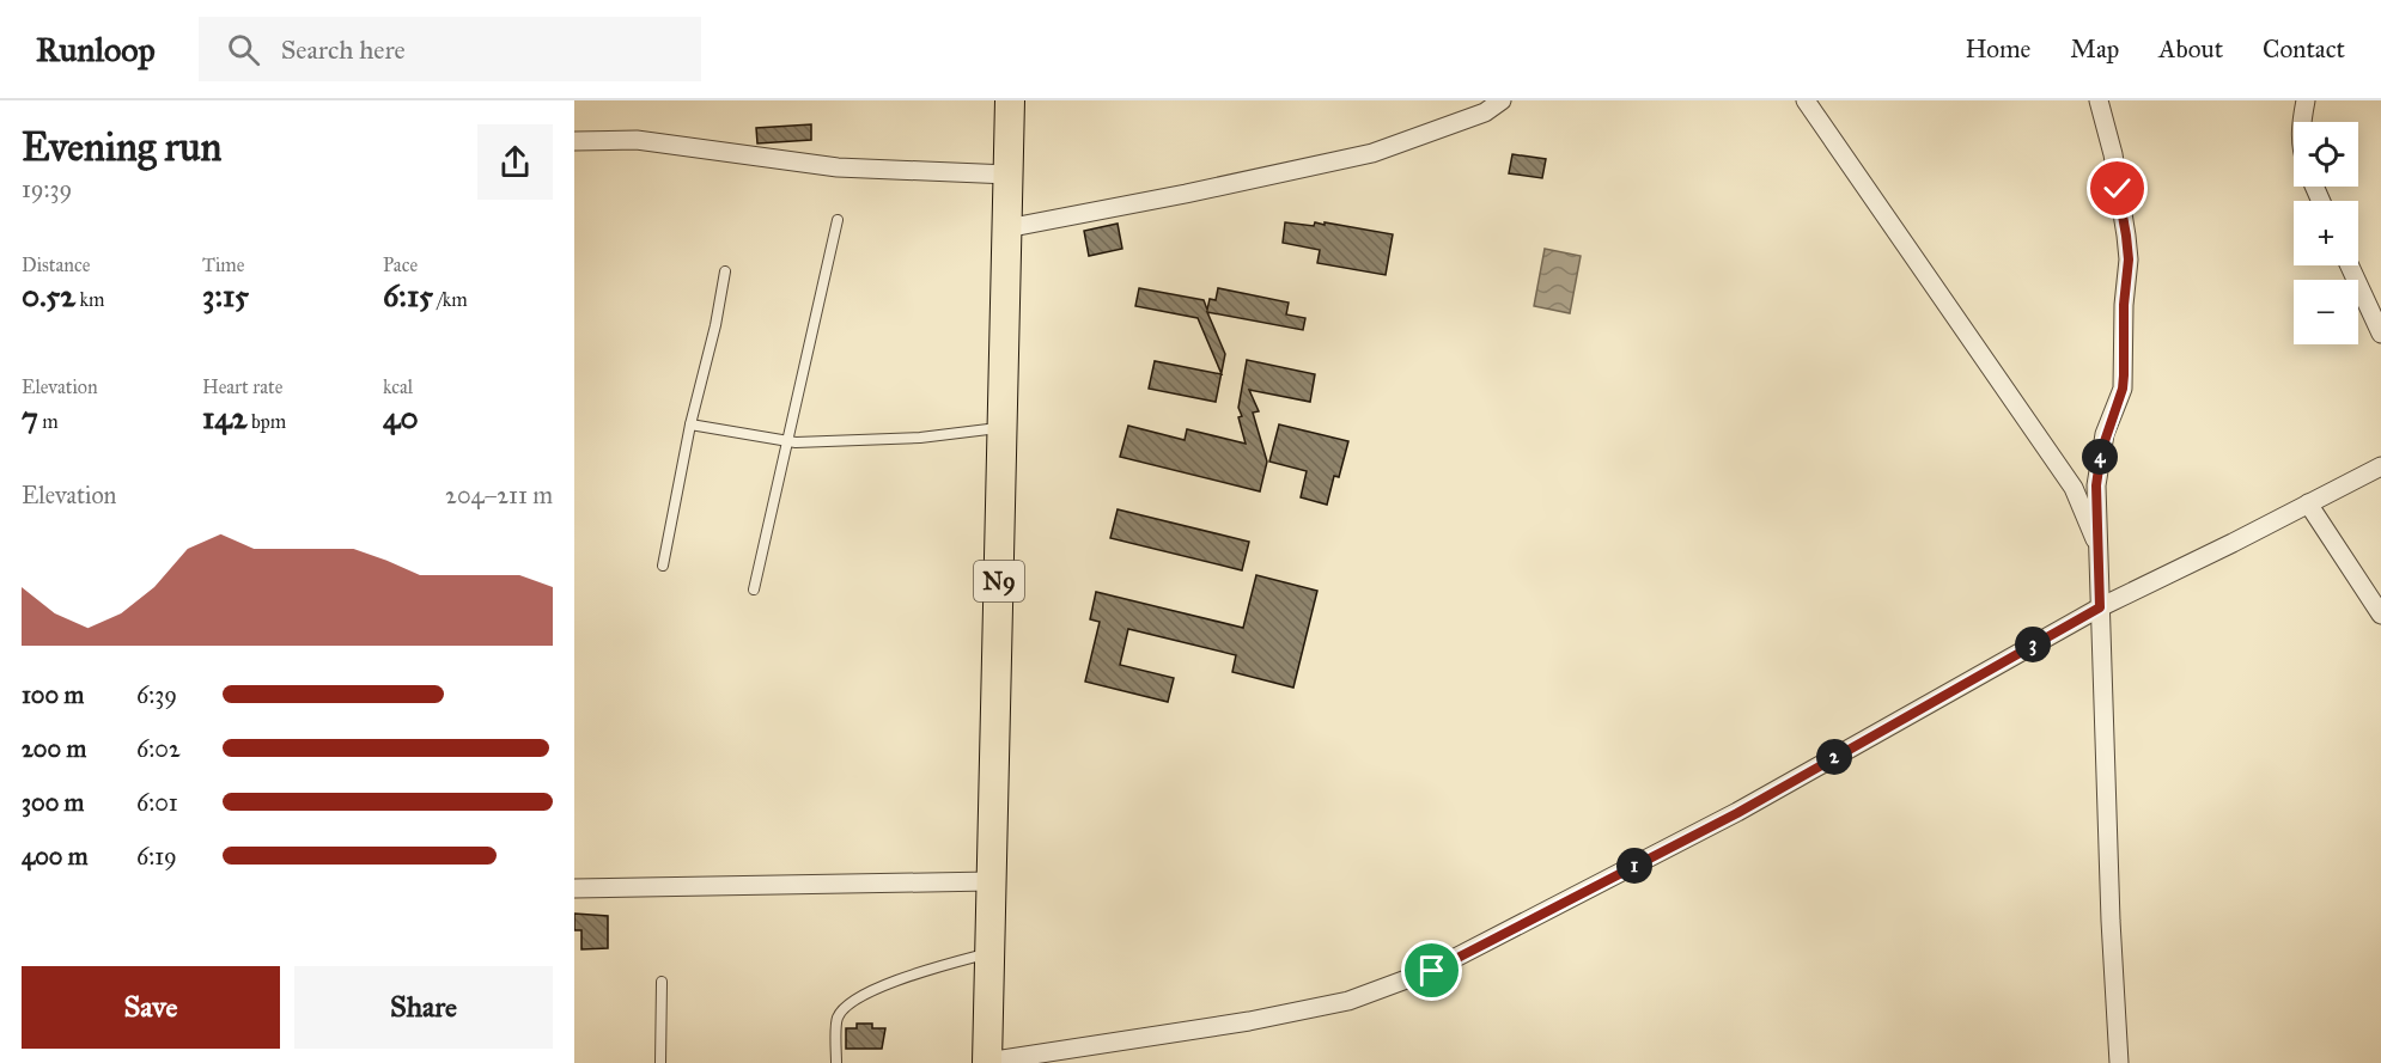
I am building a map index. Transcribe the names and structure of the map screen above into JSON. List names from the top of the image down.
{
  "streets": {
    "highway": ["N9"]
  },
  "page": {
    "header": "Runloop",
    "search": "Search here",
    "nav": [
      "Home",
      "Map",
      "About",
      "Contact"
    ],
    "heading": ["Evening run", "19:39"],
    "map_buttons": ["+", "−"],
    "stats": [
      ["Distance", "0.52 km"],
      ["Time", "3:15"],
      ["Pace", "6:15 /km"],
      ["Elevation", "7 m"],
      ["Heart rate", "142 bpm"],
      ["kcal", "40"]
    ],
    "pins": [
      "4",
      "3",
      "2",
      "1"
    ],
    "chart": ["Elevation", "204–211 m"],
    "list": [
      {
        "name": "100 m",
        "note": "6:39"
      },
      {
        "name": "200 m",
        "note": "6:02"
      },
      {
        "name": "300 m",
        "note": "6:01"
      },
      {
        "name": "400 m",
        "note": "6:19"
      }
    ],
    "buttons": ["Save", "Share"]
  }
}
